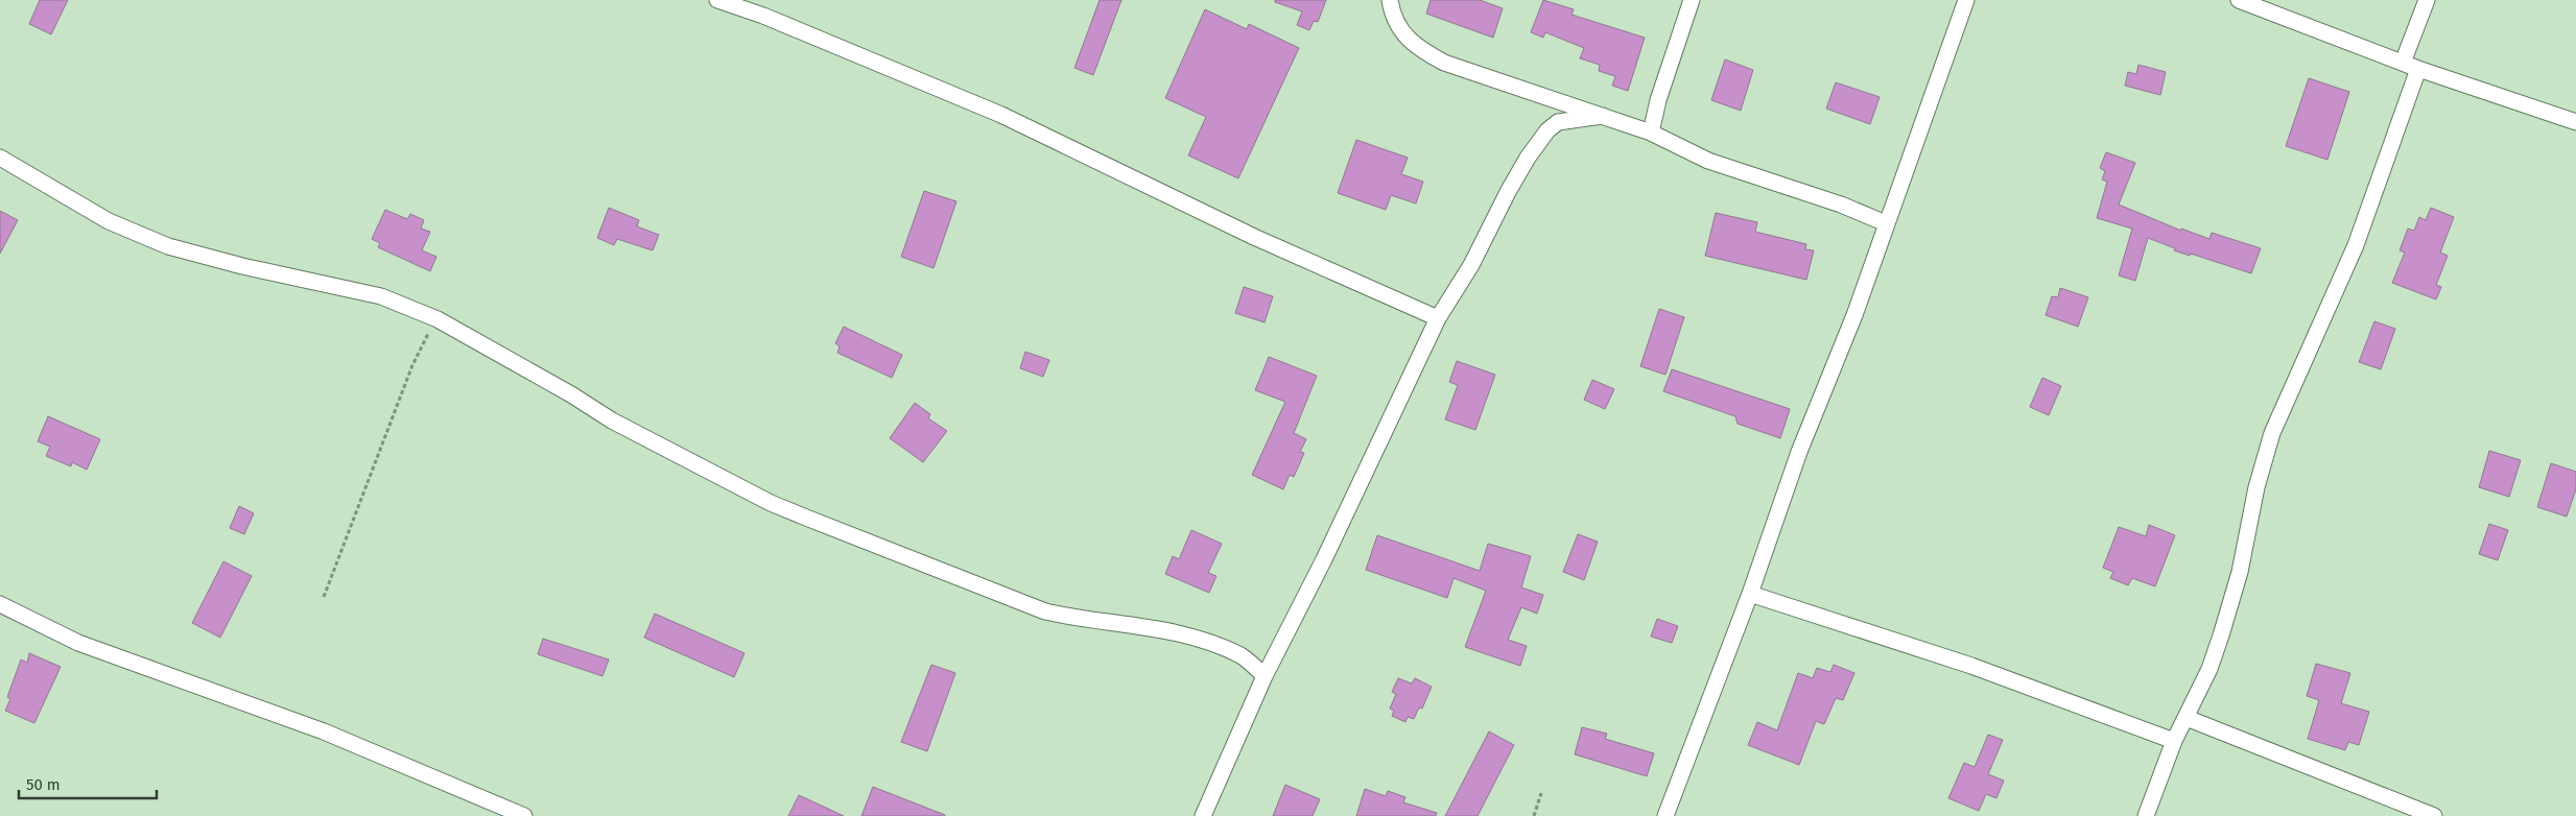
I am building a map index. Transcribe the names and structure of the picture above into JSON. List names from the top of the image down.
{
  "scale_bar": "50 m"
}
